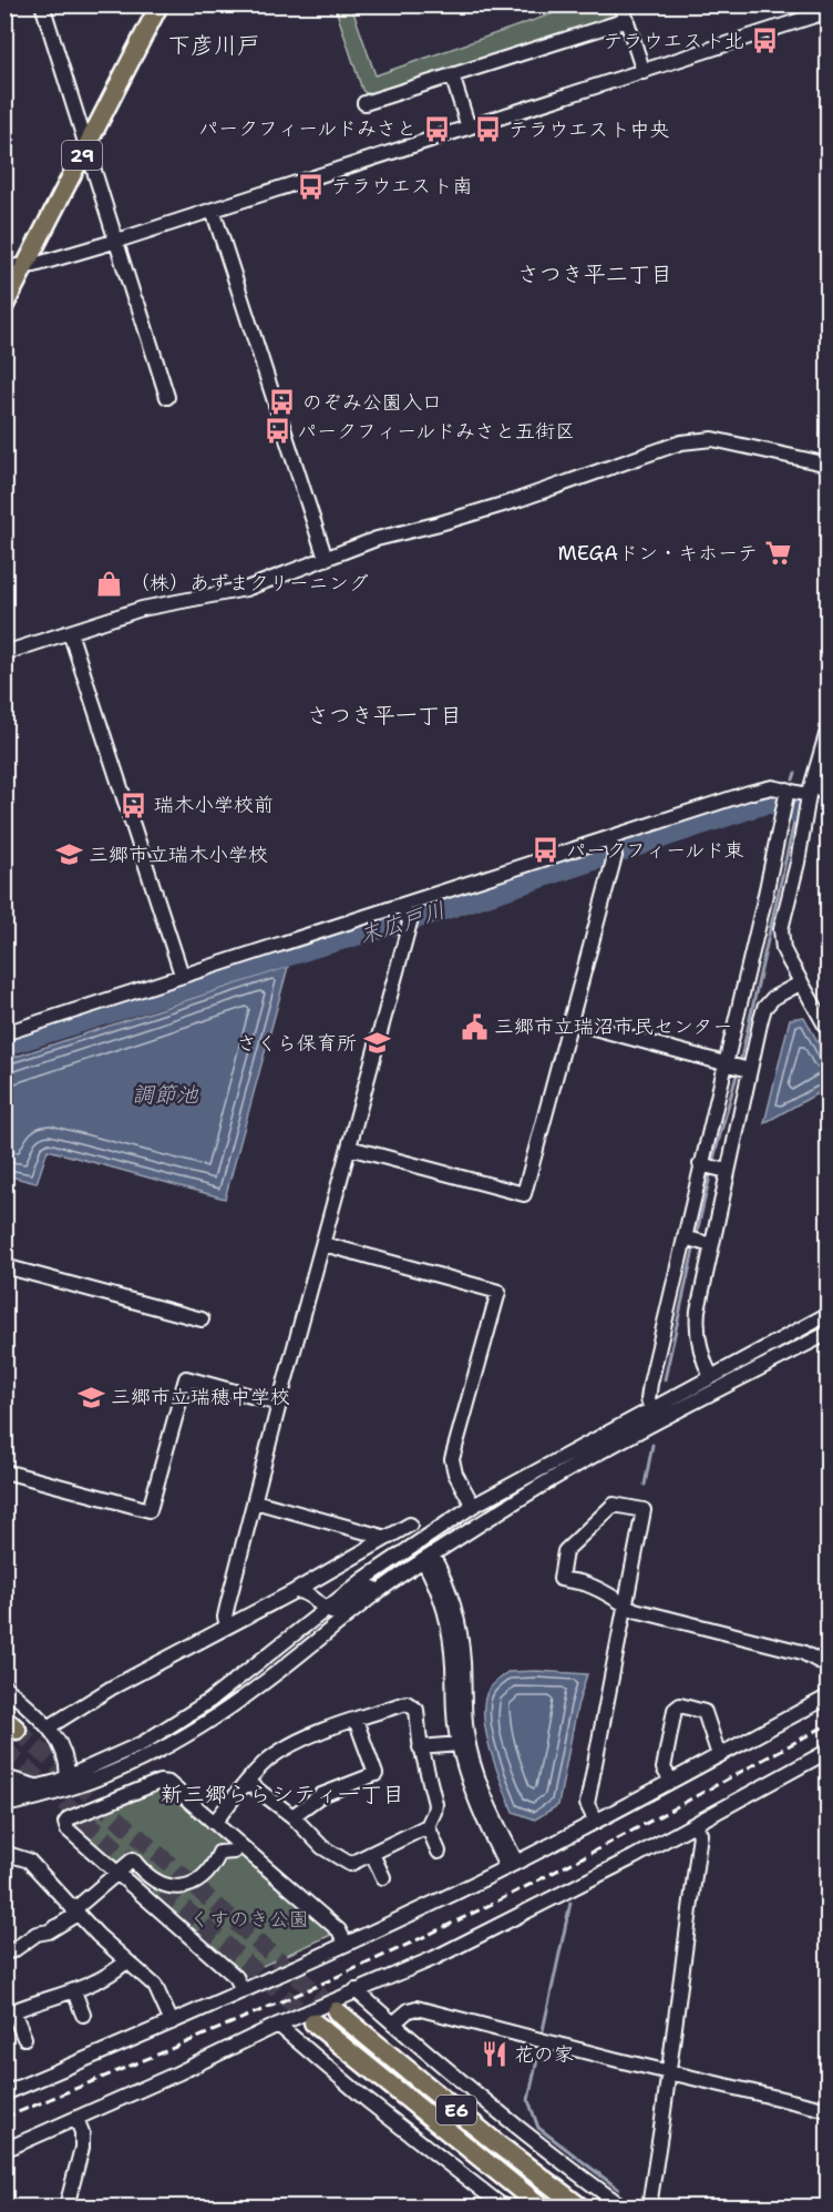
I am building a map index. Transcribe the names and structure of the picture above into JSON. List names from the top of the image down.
{
  "streets": {
    "highway": ["E6"],
    "main road": ["29"]
  },
  "districts": [
    "下彦川戸",
    "さつき平二丁目",
    "さつき平一丁目",
    "新三郷ららシティ一丁目"
  ],
  "water": ["末広戸川", "調節池"],
  "parks": ["くすのき公園"],
  "places": {
    "bus stop": [
      "テラウエスト北",
      "パークフィールドみさと",
      "テラウエスト中央",
      "テラウエスト南",
      "のぞみ公園入口",
      "パークフィールドみさと五街区",
      "瑞木小学校前",
      "パークフィールド東"
    ],
    "supermarket": ["MEGAドン・キホーテ"],
    "shop": ["（株）あずまクリーニング"],
    "school or university": ["三郷市立瑞木小学校", "さくら保育所", "三郷市立瑞穂中学校"],
    "public building": ["三郷市立瑞沼市民センター"],
    "restaurant": ["花の家"]
  }
}
